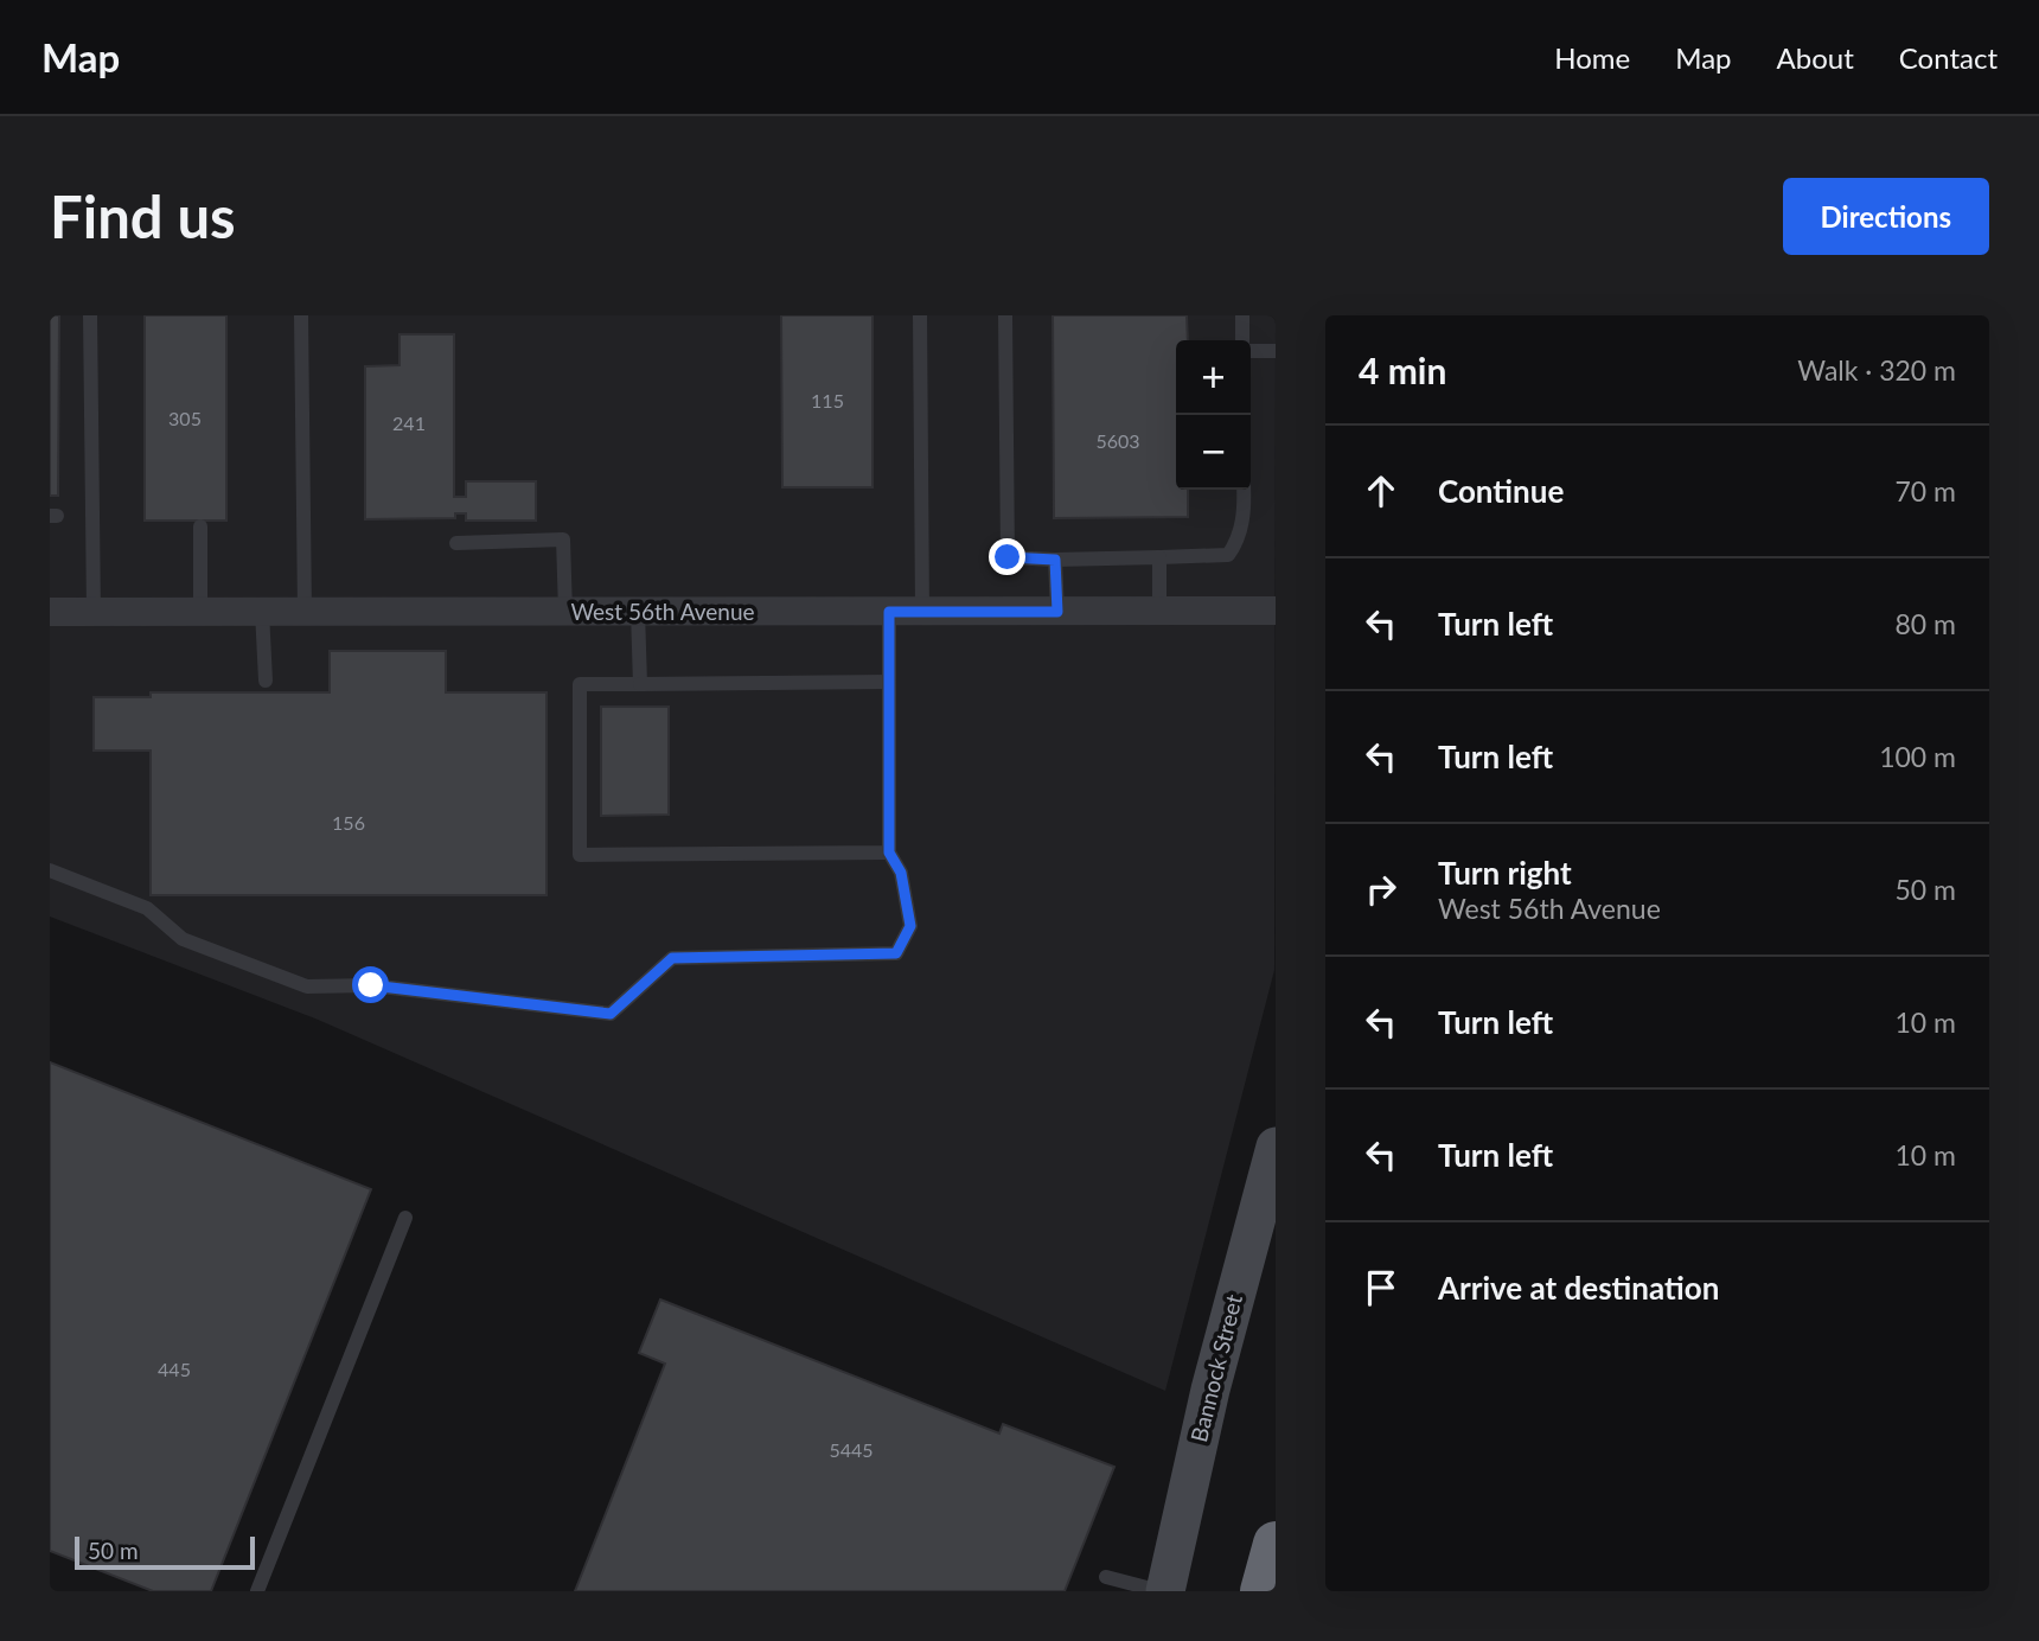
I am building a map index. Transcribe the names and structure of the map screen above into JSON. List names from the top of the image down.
{
  "streets": {
    "street": ["West 56th Avenue", "Bannock Street"]
  },
  "house_numbers": [
    "115",
    "305",
    "241",
    "5603",
    "156",
    "445",
    "5445"
  ],
  "scale_bar": "50 m",
  "page": {
    "header": "Map",
    "nav": [
      "Home",
      "Map",
      "About",
      "Contact"
    ],
    "buttons": "Directions",
    "title": "Find us",
    "heading": ["4 min", "Walk · 320 m"],
    "map_buttons": ["+", "−"],
    "list": [
      ["Continue", "70 m"],
      ["Turn left", "80 m"],
      ["Turn left", "100 m"],
      ["Turn right", "West 56th Avenue", "50 m"],
      ["Turn left", "10 m"],
      ["Turn left", "10 m"],
      "Arrive at destination"
    ],
    "scale": "50 m"
  }
}
